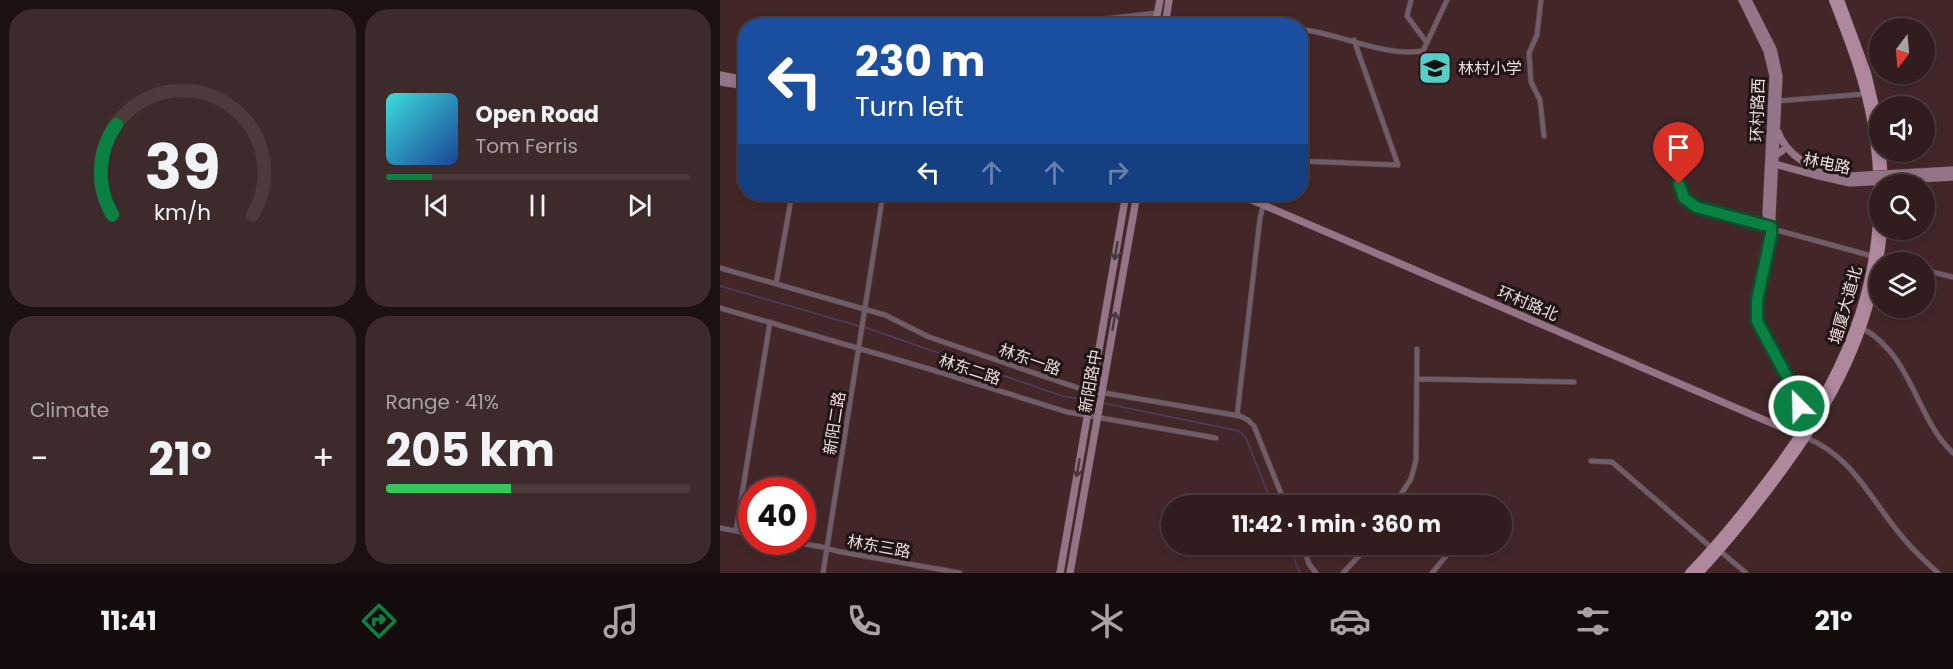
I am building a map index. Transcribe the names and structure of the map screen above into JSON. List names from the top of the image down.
{
  "streets": {
    "main road": [
      "环村路西",
      "林电路",
      "环村路北",
      "塘厦大道北",
      "新阳路中"
    ],
    "street": [
      "林东一路",
      "林东二路",
      "新阳二路",
      "林东三路"
    ]
  },
  "crossings": [
    ["环村路西", "林电路"],
    ["环村路西", "塘厦大道北"],
    ["环村路北", "塘厦大道北"],
    ["林东一路", "新阳路中"],
    ["林东一路", "新阳二路"],
    ["林东二路", "新阳路中"],
    ["林东二路", "新阳二路"],
    ["新阳二路", "林东三路"]
  ],
  "places": {
    "school or university": ["林村小学"]
  },
  "north": "bottom",
  "page": {
    "turn": ["230 m", "Turn left"],
    "song": ["Open Road", "Tom Ferris"],
    "tile": [
      "Climate",
      ["Range · 41%", "205 km"]
    ],
    "heat": ["−", "21°", "+"],
    "limit": "40",
    "trip": "11:42 · 1 min · 360 m",
    "tabs": ["11:41", "21°"],
    "gauge": ["39", "km/h"]
  }
}
